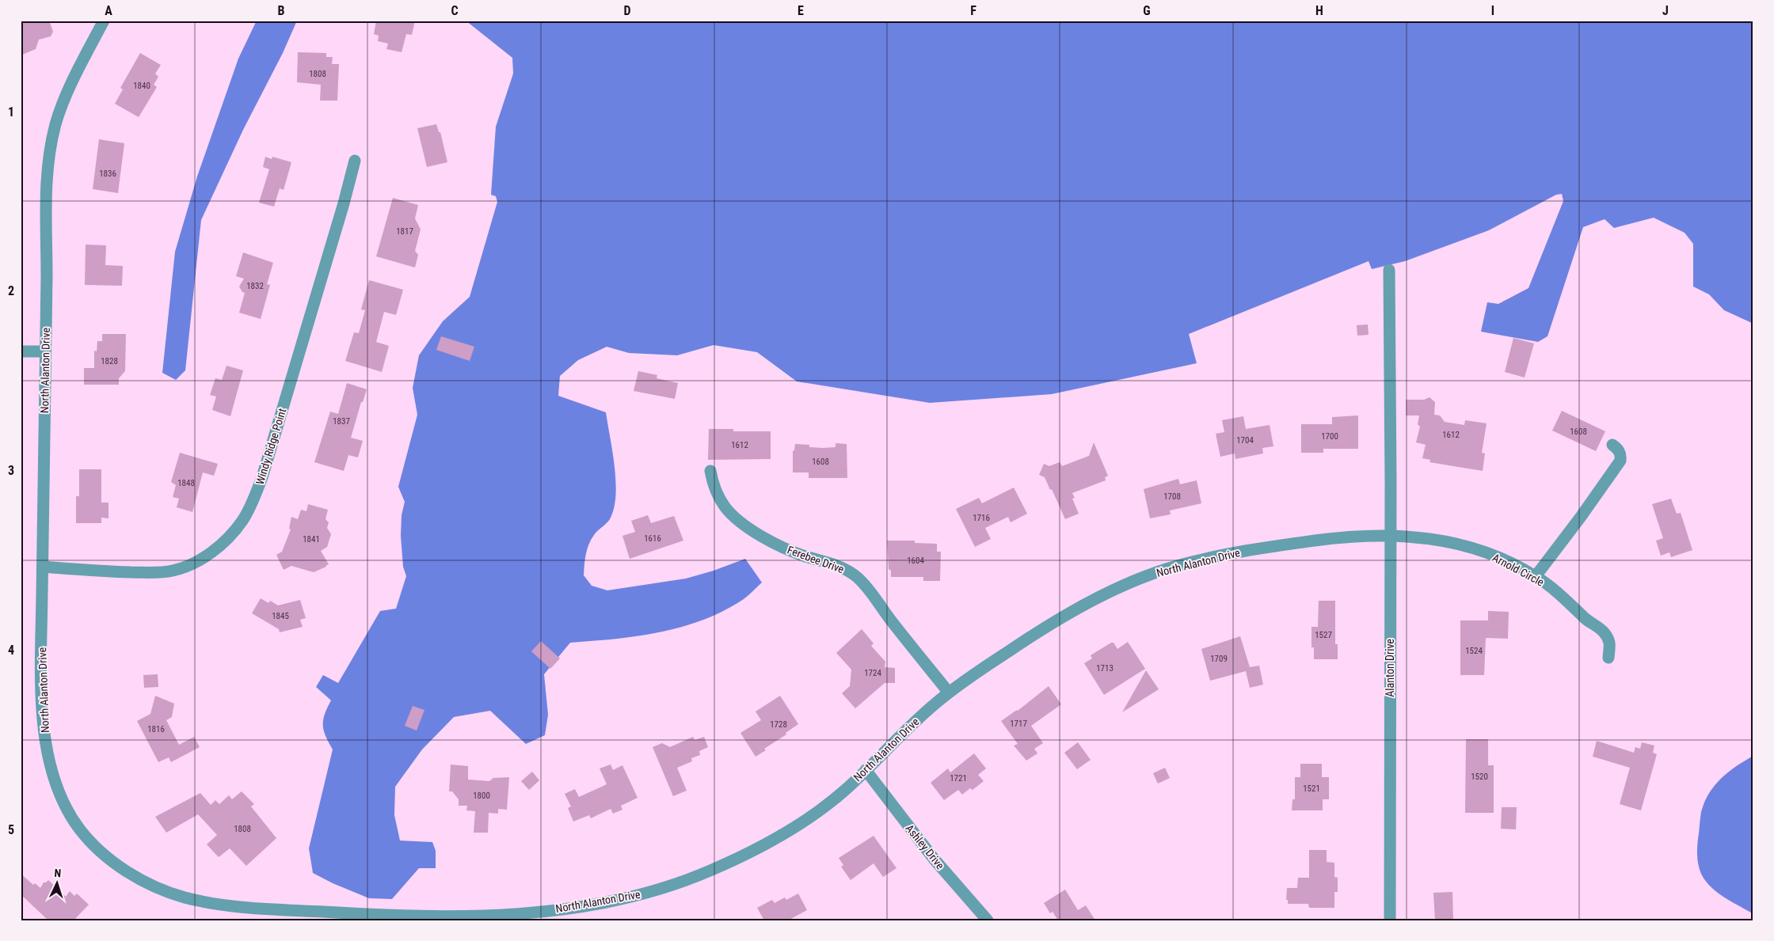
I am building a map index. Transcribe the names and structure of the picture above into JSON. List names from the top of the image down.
{
  "streets": {
    "street": [
      "North Alanton Drive",
      "Windy Ridge Point",
      "Ferebee Drive",
      "Arnold Circle",
      "Alanton Drive",
      "Ashley Drive"
    ]
  },
  "crossings": [
    ["North Alanton Drive", "Windy Ridge Point"],
    ["North Alanton Drive", "Ferebee Drive"],
    ["North Alanton Drive", "Arnold Circle"],
    ["North Alanton Drive", "Alanton Drive"],
    ["North Alanton Drive", "Ashley Drive"],
    ["Arnold Circle", "Alanton Drive"]
  ],
  "house_numbers": [
    "1808",
    "1840",
    "1836",
    "1817",
    "1832",
    "1828",
    "1837",
    "1608",
    "1612",
    "1700",
    "1704",
    "1612",
    "1608",
    "1848",
    "1708",
    "1716",
    "1616",
    "1841",
    "1604",
    "1845",
    "1527",
    "1524",
    "1709",
    "1713",
    "1724",
    "1717",
    "1728",
    "1816",
    "1520",
    "1721",
    "1521",
    "1800",
    "1808"
  ],
  "north": "top",
  "grid": {
    "columns": [
      "A",
      "B",
      "C",
      "D",
      "E",
      "F",
      "G",
      "H",
      "I",
      "J"
    ],
    "rows": [
      "1",
      "2",
      "3",
      "4",
      "5"
    ]
  }
}
